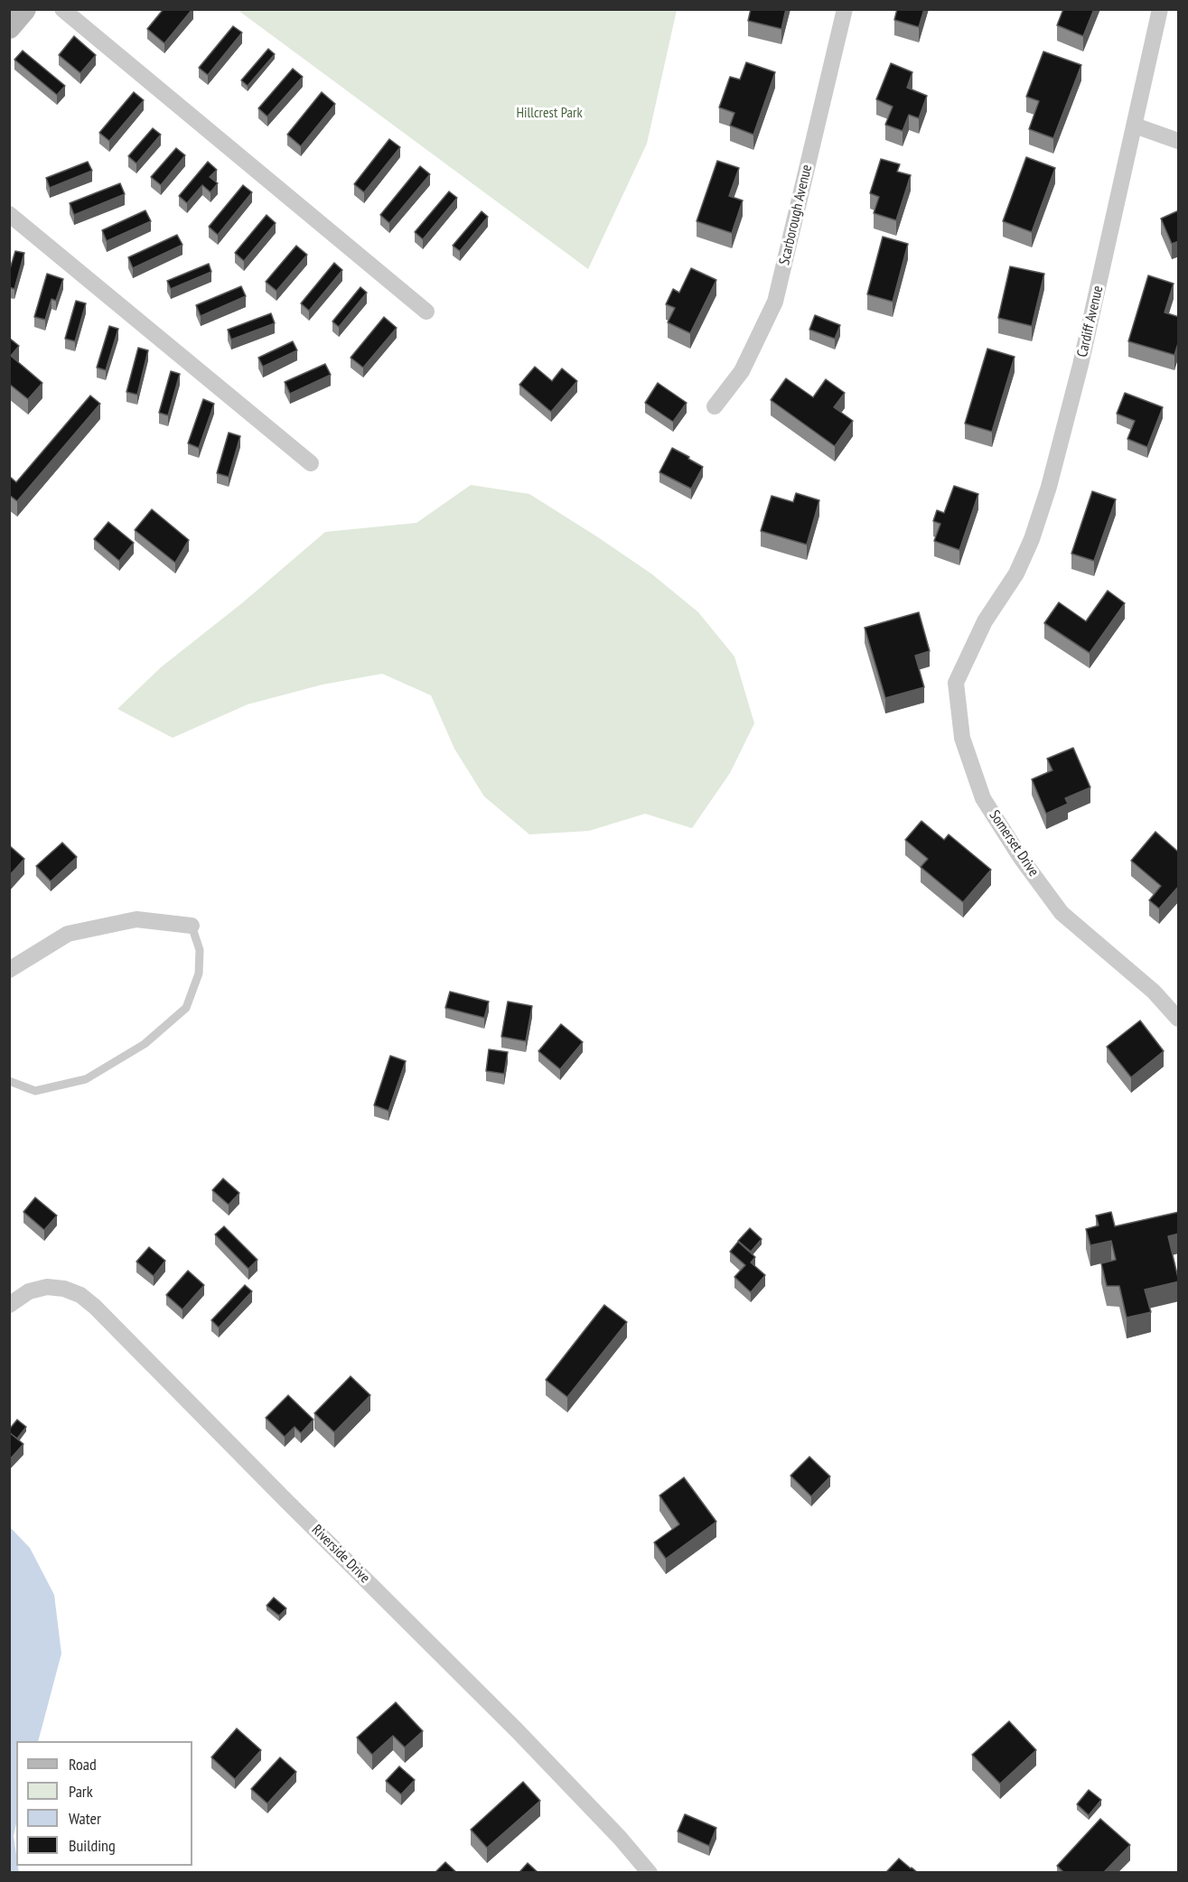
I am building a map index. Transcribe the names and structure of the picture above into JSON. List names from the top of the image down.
{
  "streets": {
    "street": [
      "Scarborough Avenue",
      "Cardiff Avenue",
      "Somerset Drive",
      "Riverside Drive"
    ]
  },
  "crossings": [
    ["Cardiff Avenue", "Somerset Drive"]
  ],
  "parks": ["Hillcrest Park"],
  "legend": [
    "Road",
    "Park",
    "Water",
    "Building"
  ]
}
